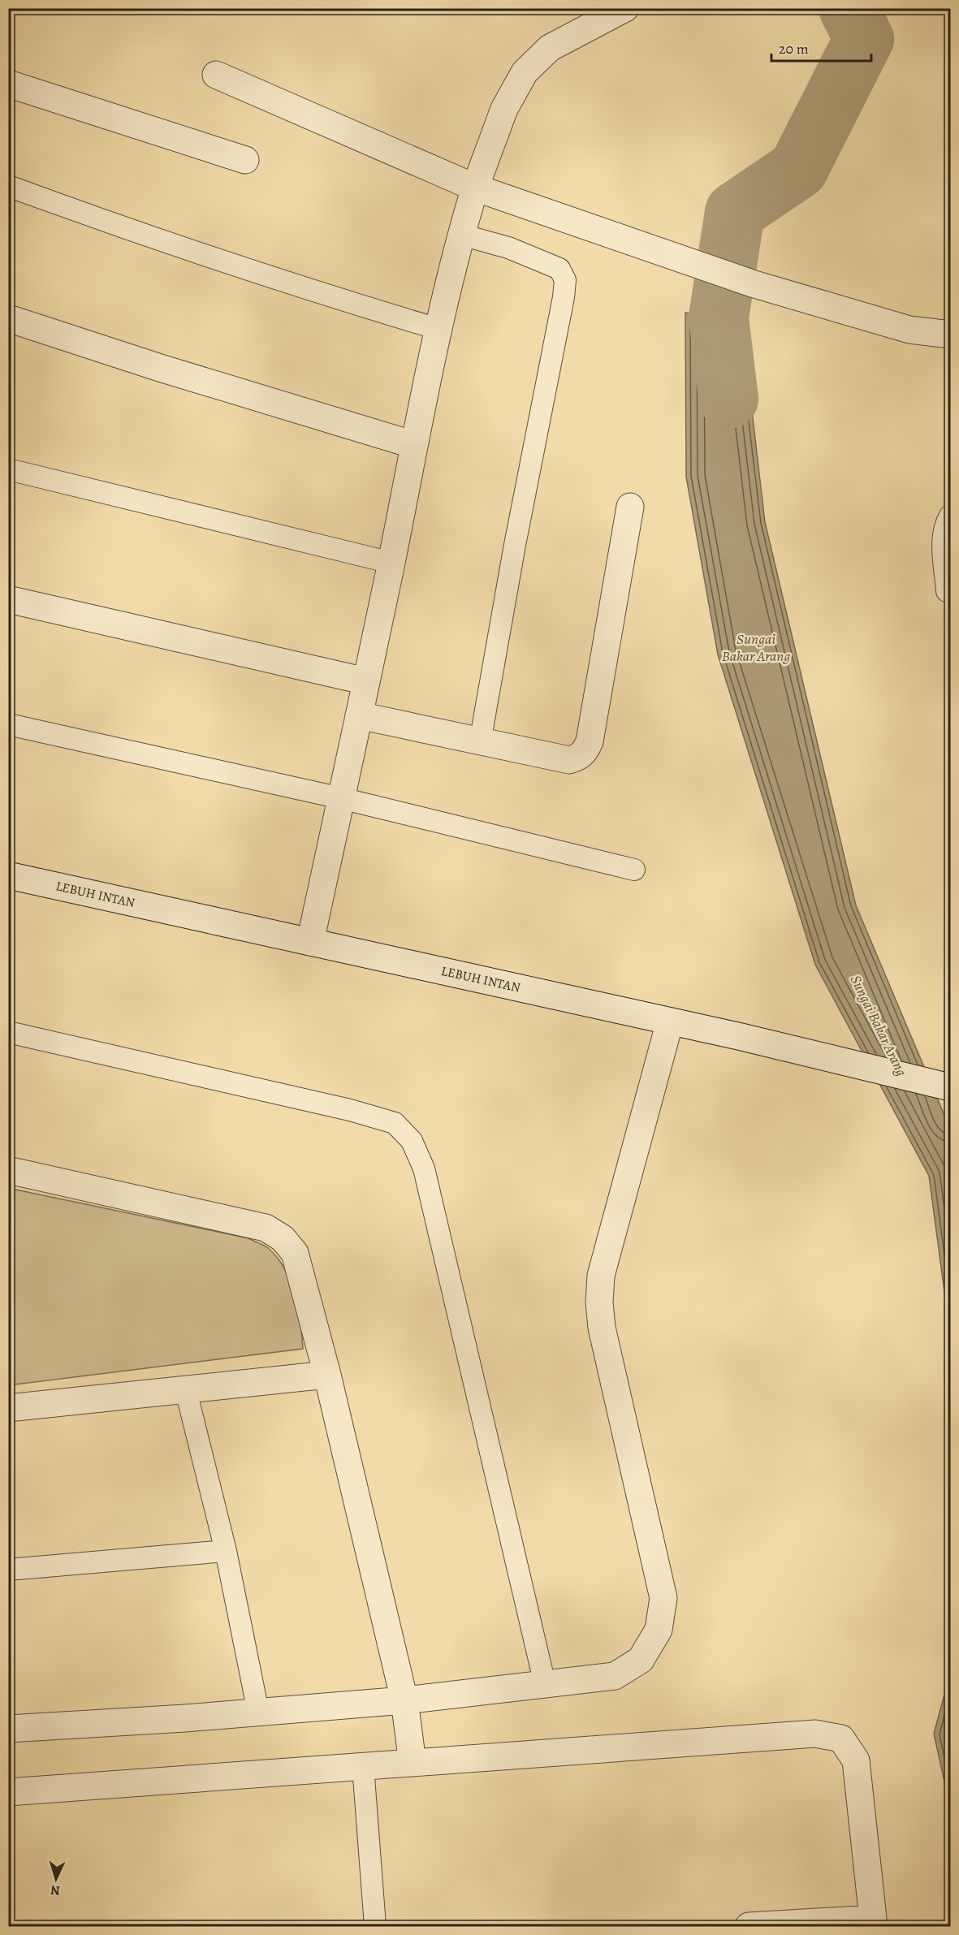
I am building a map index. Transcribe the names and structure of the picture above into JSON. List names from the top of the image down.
{
  "streets": {
    "street": ["LEBUH INTAN"]
  },
  "water": ["Sungai Bakar Arang"],
  "scale_bar": "20 m",
  "north": "bottom"
}
